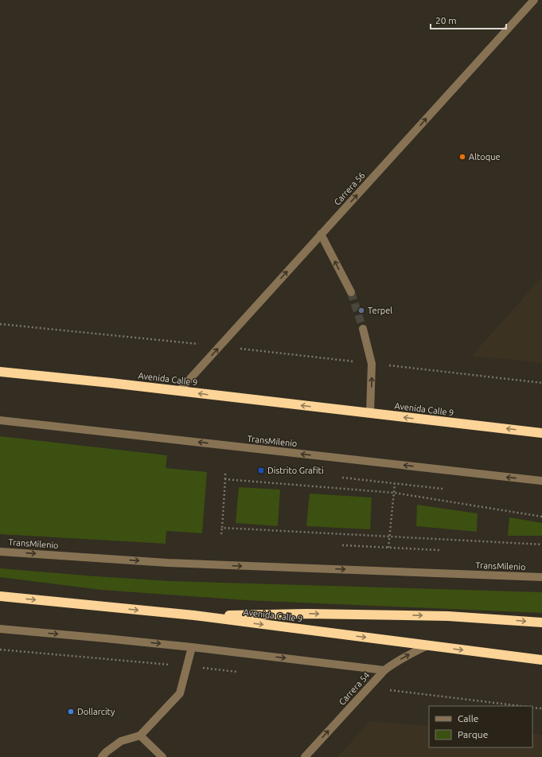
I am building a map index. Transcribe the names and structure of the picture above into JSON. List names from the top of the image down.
{
  "streets": {
    "highway": ["Avenida Calle 9"],
    "street": ["Carrera 56", "TransMilenio", "Carrera 54"]
  },
  "crossings": [
    ["Carrera 56", "Avenida Calle 9"],
    ["Avenida Calle 9", "Carrera 54"]
  ],
  "one_way": ["Carrera 56", "Carrera 54"],
  "places": {
    "other": ["Altoque", "Terpel", "Dollarcity"],
    "transit": ["Distrito Grafiti"]
  },
  "legend": ["Calle", "Parque"],
  "scale_bar": "20 m"
}
